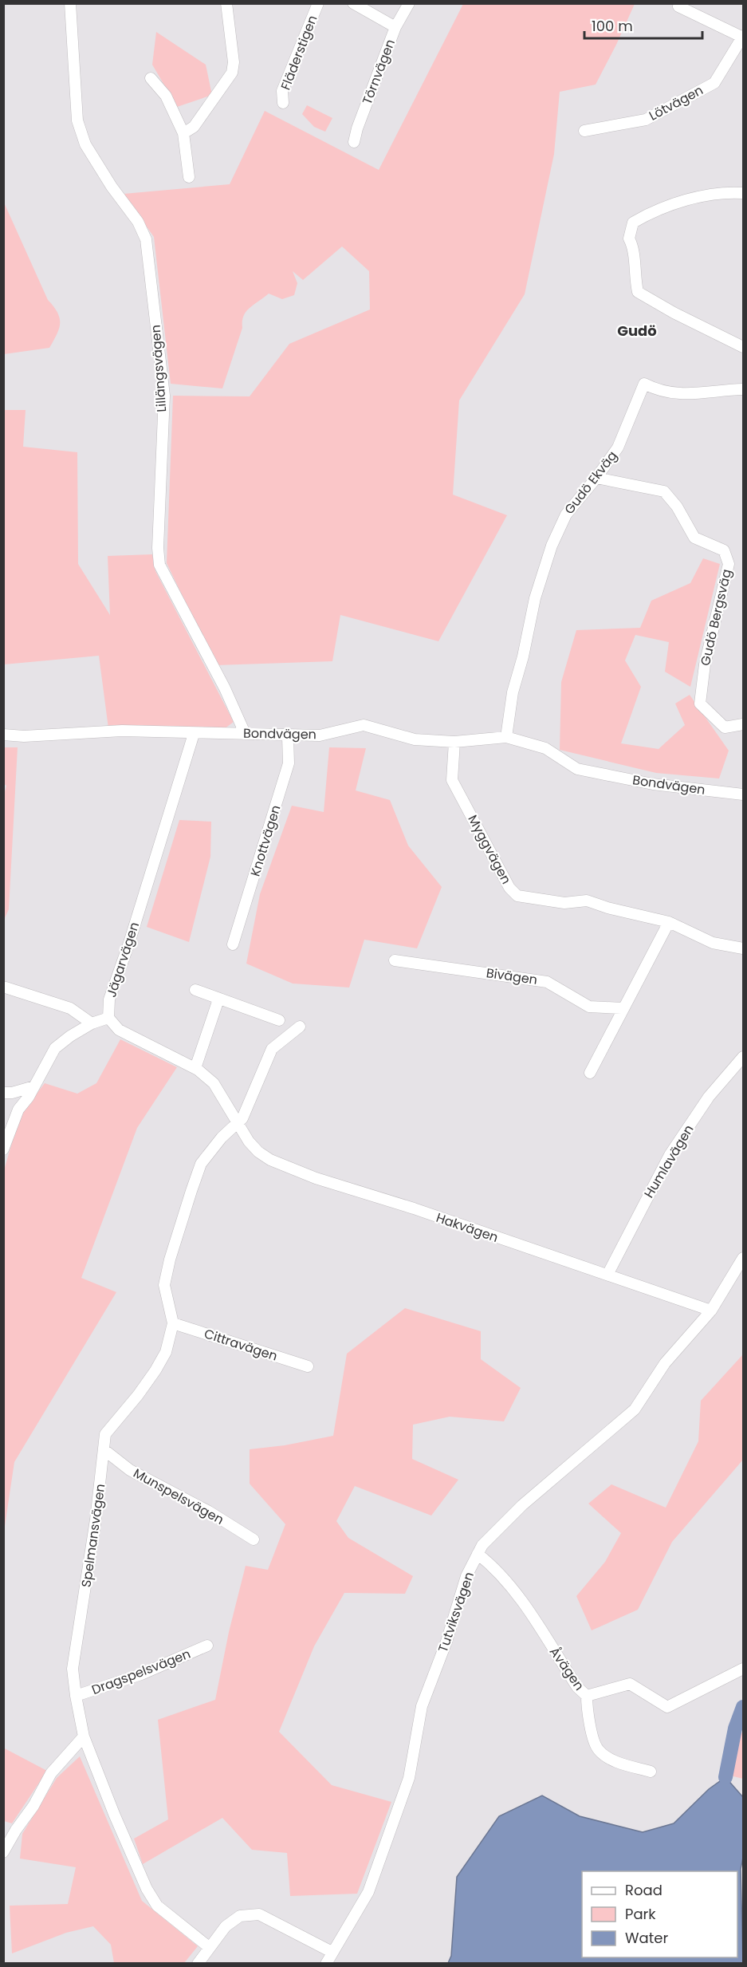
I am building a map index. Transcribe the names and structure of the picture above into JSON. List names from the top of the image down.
{
  "streets": {
    "street": [
      "Fläderstigen",
      "Törnvägen",
      "Lötvägen",
      "Lillängsvägen",
      "Gudö Ekväg",
      "Gudö Bergsväg",
      "Bondvägen",
      "Knottvägen",
      "Myggvägen",
      "Jägarvägen",
      "Bivägen",
      "Humlavägen",
      "Hakvägen",
      "Cittravägen",
      "Munspelsvägen",
      "Spelmansvägen",
      "Tutviksvägen",
      "Åvägen",
      "Dragspelsvägen"
    ]
  },
  "crossings": [
    ["Lillängsvägen", "Bondvägen"],
    ["Gudö Ekväg", "Gudö Bergsväg"],
    ["Gudö Ekväg", "Bondvägen"],
    ["Bondvägen", "Knottvägen"],
    ["Bondvägen", "Myggvägen"],
    ["Bondvägen", "Jägarvägen"],
    ["Jägarvägen", "Hakvägen"],
    ["Humlavägen", "Hakvägen"],
    ["Hakvägen", "Spelmansvägen"],
    ["Hakvägen", "Tutviksvägen"],
    ["Cittravägen", "Spelmansvägen"],
    ["Munspelsvägen", "Spelmansvägen"],
    ["Spelmansvägen", "Dragspelsvägen"],
    ["Tutviksvägen", "Åvägen"]
  ],
  "districts": ["Gudö"],
  "legend": ["Road", "Park", "Water"],
  "scale_bar": "100 m"
}
